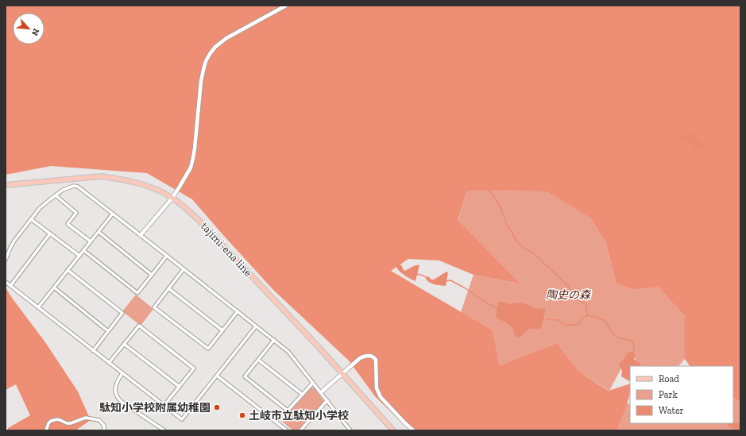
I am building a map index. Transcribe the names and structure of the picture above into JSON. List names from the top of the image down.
{
  "streets": {
    "main road": ["tajimi-ena line"]
  },
  "parks": ["陶史の森"],
  "places": ["駄知小学校附属幼稚園", "土岐市立駄知小学校"],
  "legend": ["Road", "Park", "Water"],
  "north": "bottom right"
}
